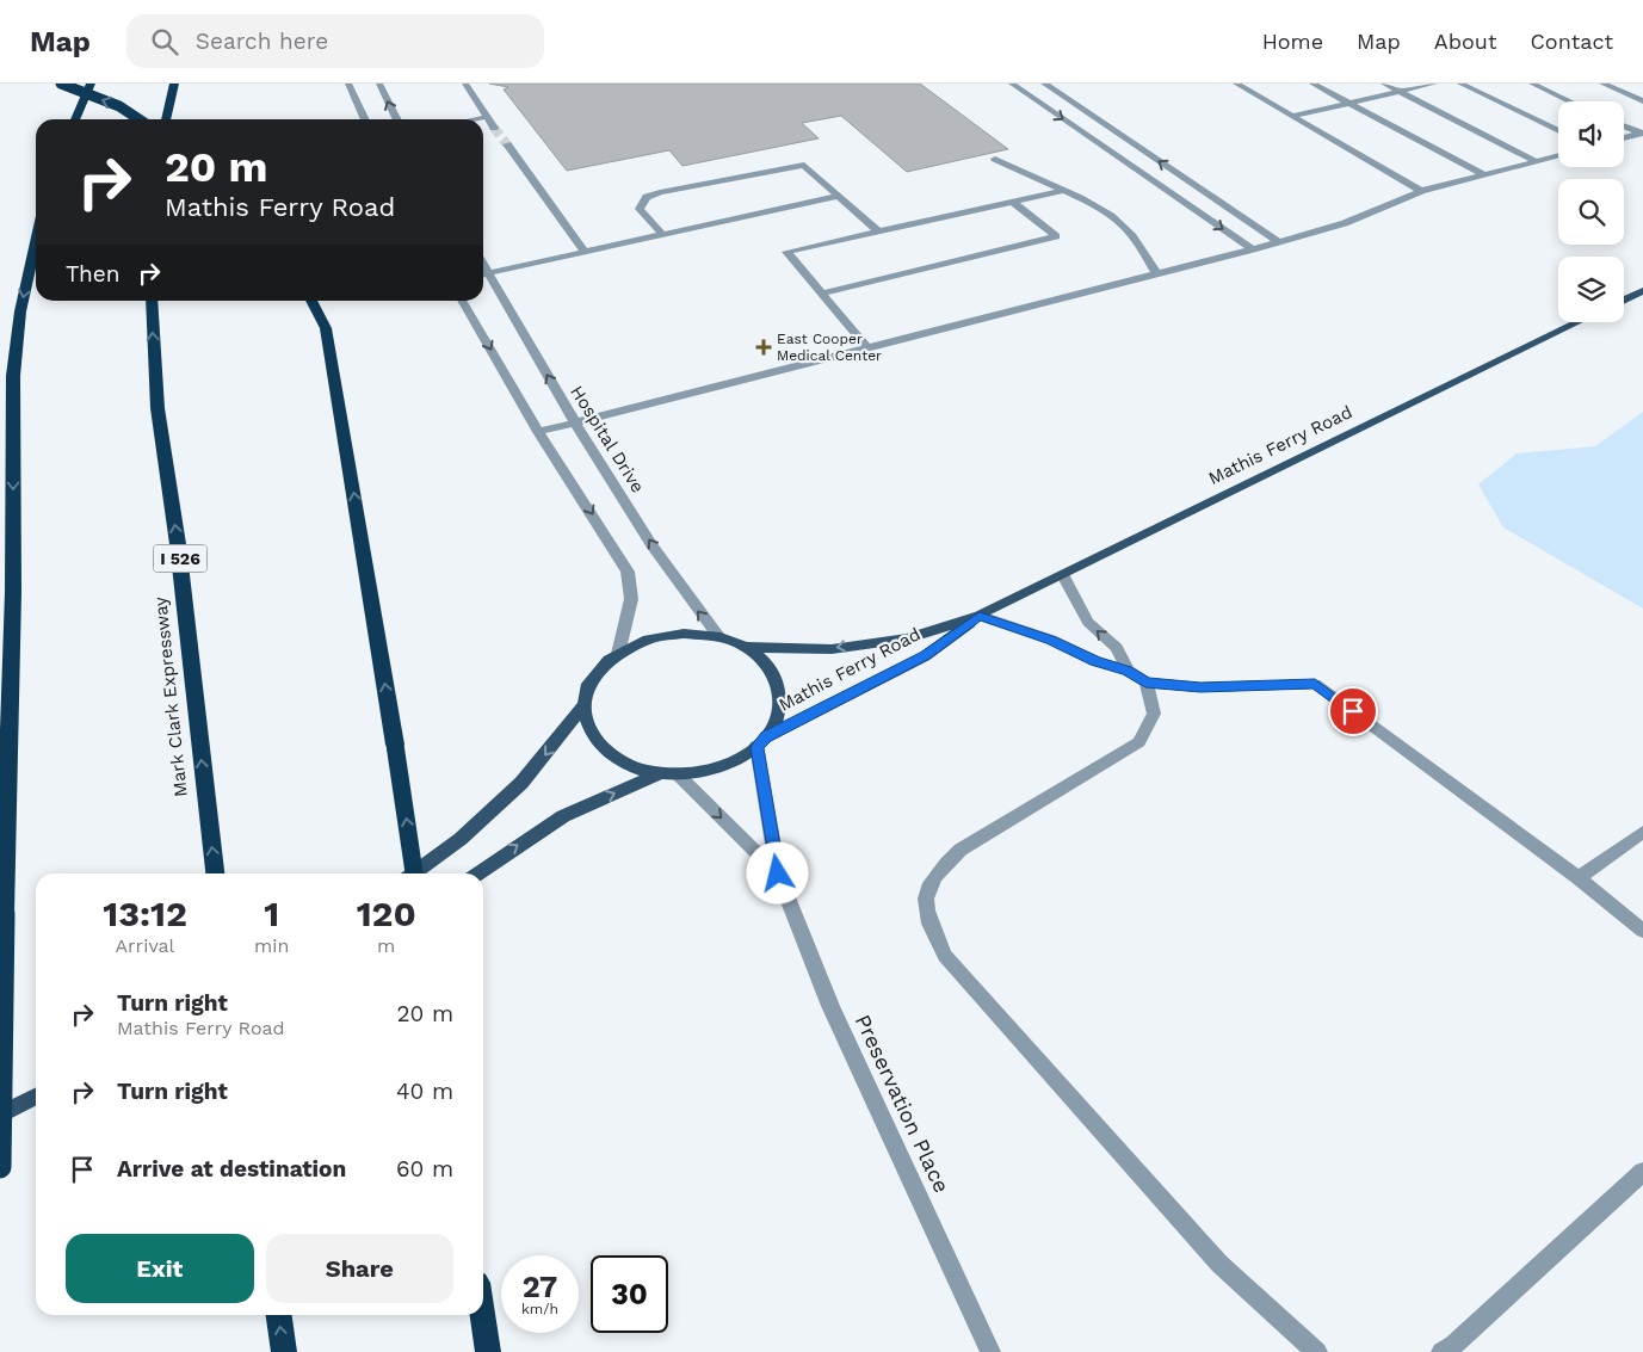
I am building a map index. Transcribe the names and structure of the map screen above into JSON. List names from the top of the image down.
{
  "streets": {
    "highway": ["I 526", "Mark Clark Expressway"],
    "main road": ["Mathis Ferry Road"],
    "street": ["Hospital Drive", "Preservation Place"]
  },
  "crossings": [
    ["Hospital Drive", "Mathis Ferry Road"],
    ["Hospital Drive", "Preservation Place"],
    ["Mathis Ferry Road", "Preservation Place"]
  ],
  "places": {
    "health": ["East Cooper Medical Center"]
  },
  "page": {
    "header": "Map",
    "search": "Search here",
    "nav": [
      "Home",
      "Map",
      "About",
      "Contact"
    ],
    "turn": ["20 m", "Mathis Ferry Road"],
    "then": "Then",
    "eta": [
      "13:12",
      "Arrival",
      "1",
      "min",
      "120",
      "m"
    ],
    "list": [
      {
        "name": "Turn right",
        "note": "Mathis Ferry Road",
        "value": "20 m"
      },
      {
        "name": "Turn right",
        "value": "40 m"
      },
      {
        "name": "Arrive at destination",
        "value": "60 m"
      }
    ],
    "buttons": ["Exit", "Share"],
    "speed": "27 km/h",
    "limit": "30"
  }
}
